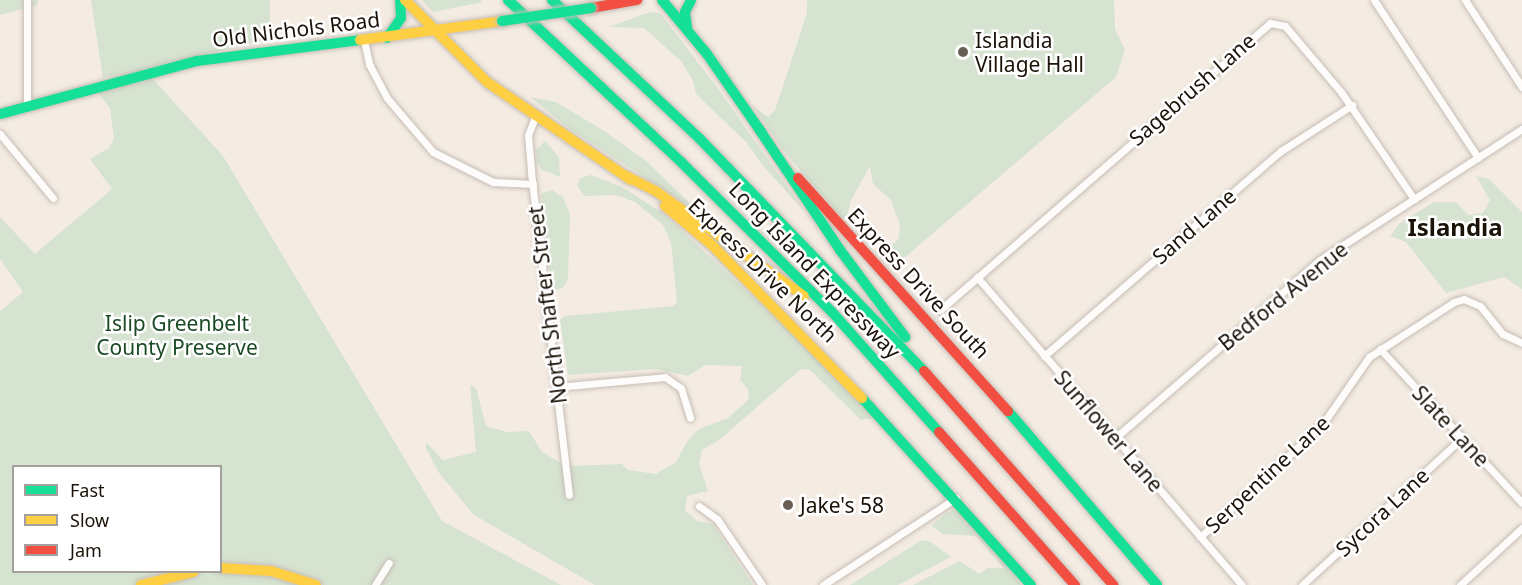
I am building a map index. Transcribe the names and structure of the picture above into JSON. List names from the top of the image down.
{
  "streets": {
    "main road": [
      "Old Nichols Road",
      "Express Drive North",
      "Long Island Expressway",
      "Express Drive South"
    ],
    "street": [
      "Sagebrush Lane",
      "Sand Lane",
      "Bedford Avenue",
      "North Shafter Street",
      "Slate Lane",
      "Sunflower Lane",
      "Serpentine Lane",
      "Sycora Lane"
    ]
  },
  "crossings": [
    ["Old Nichols Road", "Express Drive North"],
    ["Sagebrush Lane", "Sand Lane"],
    ["Sagebrush Lane", "Bedford Avenue"],
    ["Sagebrush Lane", "Sunflower Lane"],
    ["Sand Lane", "Sunflower Lane"],
    ["Express Drive North", "North Shafter Street"],
    ["Bedford Avenue", "Sunflower Lane"],
    ["Slate Lane", "Serpentine Lane"],
    ["Slate Lane", "Sycora Lane"],
    ["Sunflower Lane", "Serpentine Lane"]
  ],
  "districts": ["Islandia"],
  "parks": ["Islip Greenbelt County Preserve"],
  "places": ["Islandia Village Hall", "Jake's 58"],
  "legend": ["Fast", "Slow", "Jam"]
}
